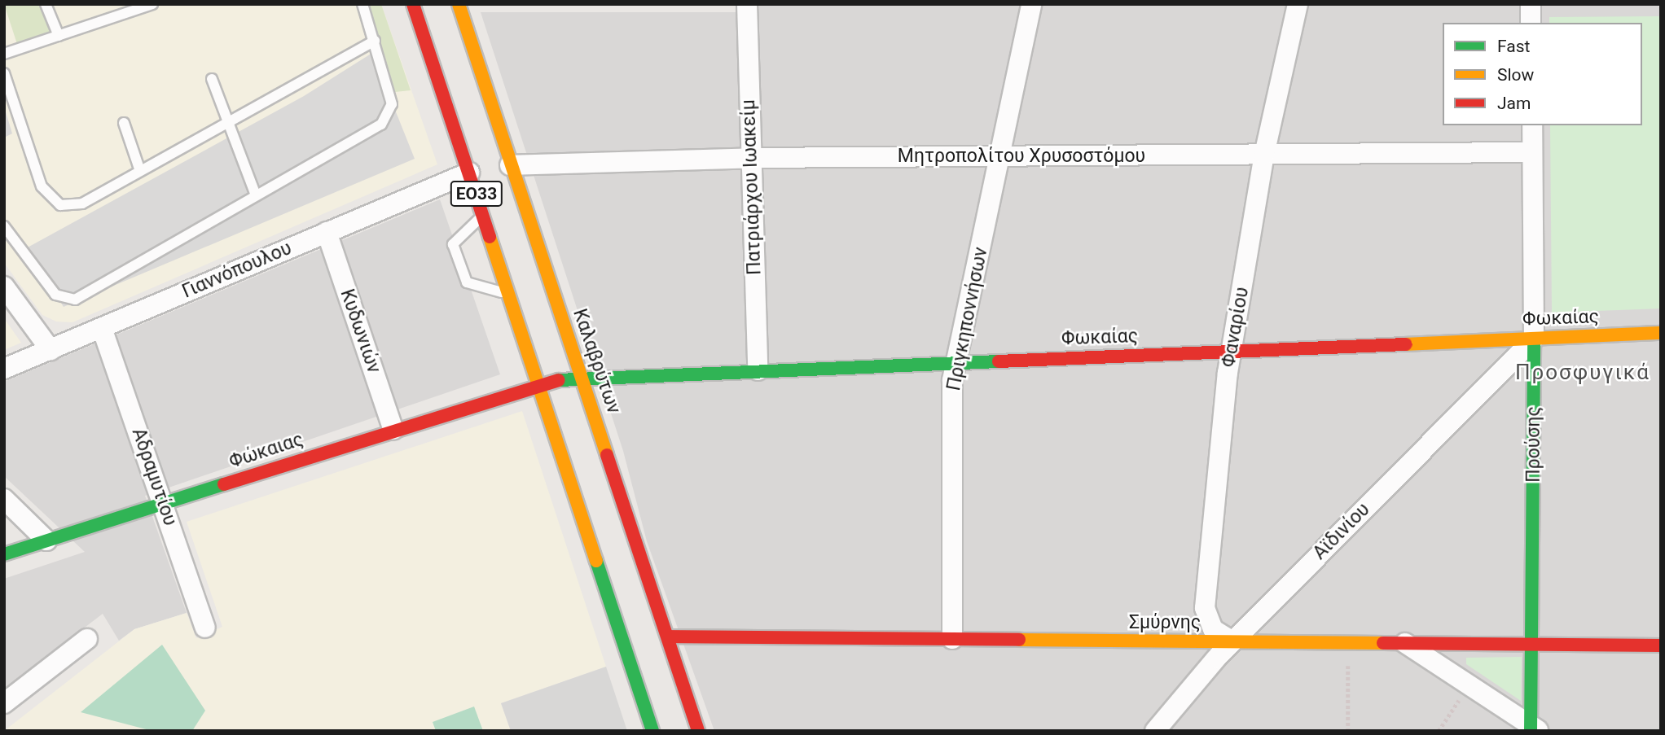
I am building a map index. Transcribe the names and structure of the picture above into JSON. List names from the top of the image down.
{
  "streets": {
    "main road": [
      "ΕΟ33",
      "Φωκαίας",
      "Καλαβρύτων",
      "Προύσης",
      "Φώκαιας",
      "Σμύρνης"
    ],
    "street": [
      "Μητροπολίτου Χρυσοστόμου",
      "Πατριάρχου Ιωακείμ",
      "Γιαννόπουλου",
      "Πριγκηποννήσων",
      "Φαναρίου",
      "Κυδωνιών",
      "Αδραμυτίου",
      "Αϊδινίου"
    ]
  },
  "crossings": [
    ["Μητροπολίτου Χρυσοστόμου", "Πατριάρχου Ιωακείμ"],
    ["Μητροπολίτου Χρυσοστόμου", "Πριγκηποννήσων"],
    ["Μητροπολίτου Χρυσοστόμου", "Φαναρίου"],
    ["Μητροπολίτου Χρυσοστόμου", "Καλαβρύτων"],
    ["Μητροπολίτου Χρυσοστόμου", "Προύσης"],
    ["Πατριάρχου Ιωακείμ", "Φωκαίας"],
    ["ΕΟ33", "Γιαννόπουλου"],
    ["ΕΟ33", "Φωκαίας"],
    ["ΕΟ33", "Φώκαιας"],
    ["Γιαννόπουλου", "Κυδωνιών"],
    ["Γιαννόπουλου", "Αδραμυτίου"],
    ["Φωκαίας", "Πριγκηποννήσων"],
    ["Φωκαίας", "Φαναρίου"],
    ["Φωκαίας", "Καλαβρύτων"],
    ["Φωκαίας", "Προύσης"],
    ["Φωκαίας", "Φώκαιας"],
    ["Φωκαίας", "Αϊδινίου"],
    ["Πριγκηποννήσων", "Σμύρνης"],
    ["Φαναρίου", "Αϊδινίου"],
    ["Φαναρίου", "Σμύρνης"],
    ["Κυδωνιών", "Φώκαιας"],
    ["Καλαβρύτων", "Σμύρνης"],
    ["Προύσης", "Αϊδινίου"],
    ["Προύσης", "Σμύρνης"],
    ["Φώκαιας", "Αδραμυτίου"],
    ["Αϊδινίου", "Σμύρνης"]
  ],
  "districts": ["Προσφυγικά"],
  "legend": ["Fast", "Slow", "Jam"]
}
